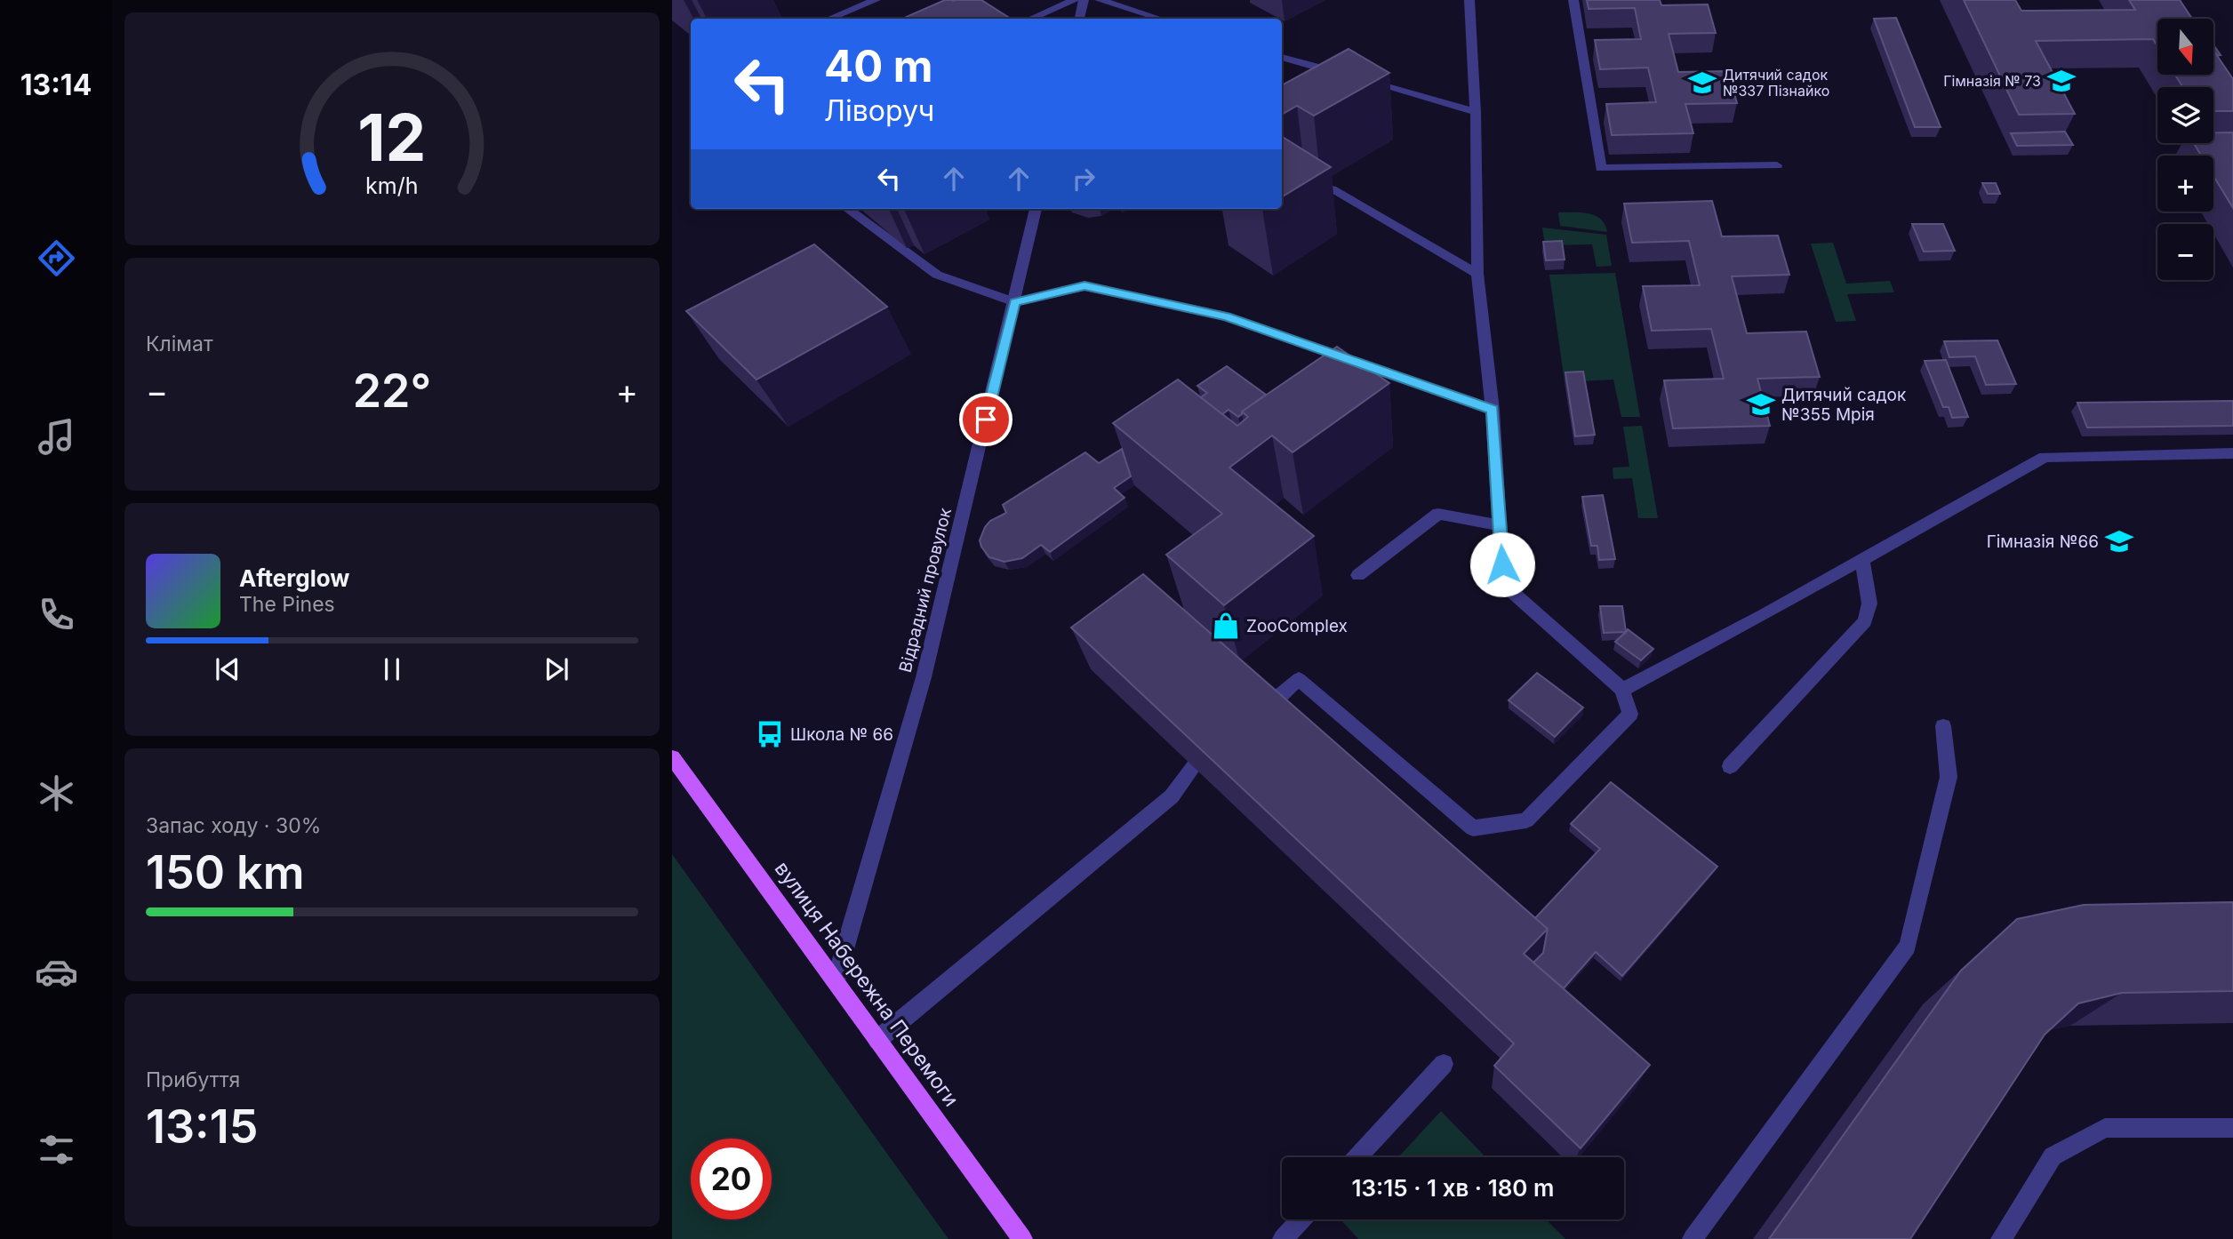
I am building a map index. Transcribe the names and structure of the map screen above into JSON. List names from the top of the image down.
{
  "streets": {
    "main road": ["вулиця Набережна Перемоги"],
    "street": ["Відрадний провулок"]
  },
  "crossings": [
    ["Відрадний провулок", "вулиця Набережна Перемоги"]
  ],
  "places": {
    "school or university": [
      "Гімназія № 73",
      "Дитячий садок №337 Пізнайко",
      "Дитячий садок №355 Мрія",
      "Гімназія №66"
    ],
    "shop": ["ZooComplex"],
    "bus stop": ["Школа № 66"]
  },
  "north": "bottom",
  "page": {
    "tabs": "13:14",
    "map_buttons": ["+", "−"],
    "turn": ["40 m", "Ліворуч"],
    "tile": [
      "Клімат",
      ["Запас ходу · 30%", "150 km"],
      ["Прибуття", "13:15"]
    ],
    "heat": ["−", "22°", "+"],
    "song": ["Afterglow", "The Pines"],
    "limit": "20",
    "trip": "13:15 · 1 хв · 180 m",
    "gauge": ["12", "km/h"]
  }
}
